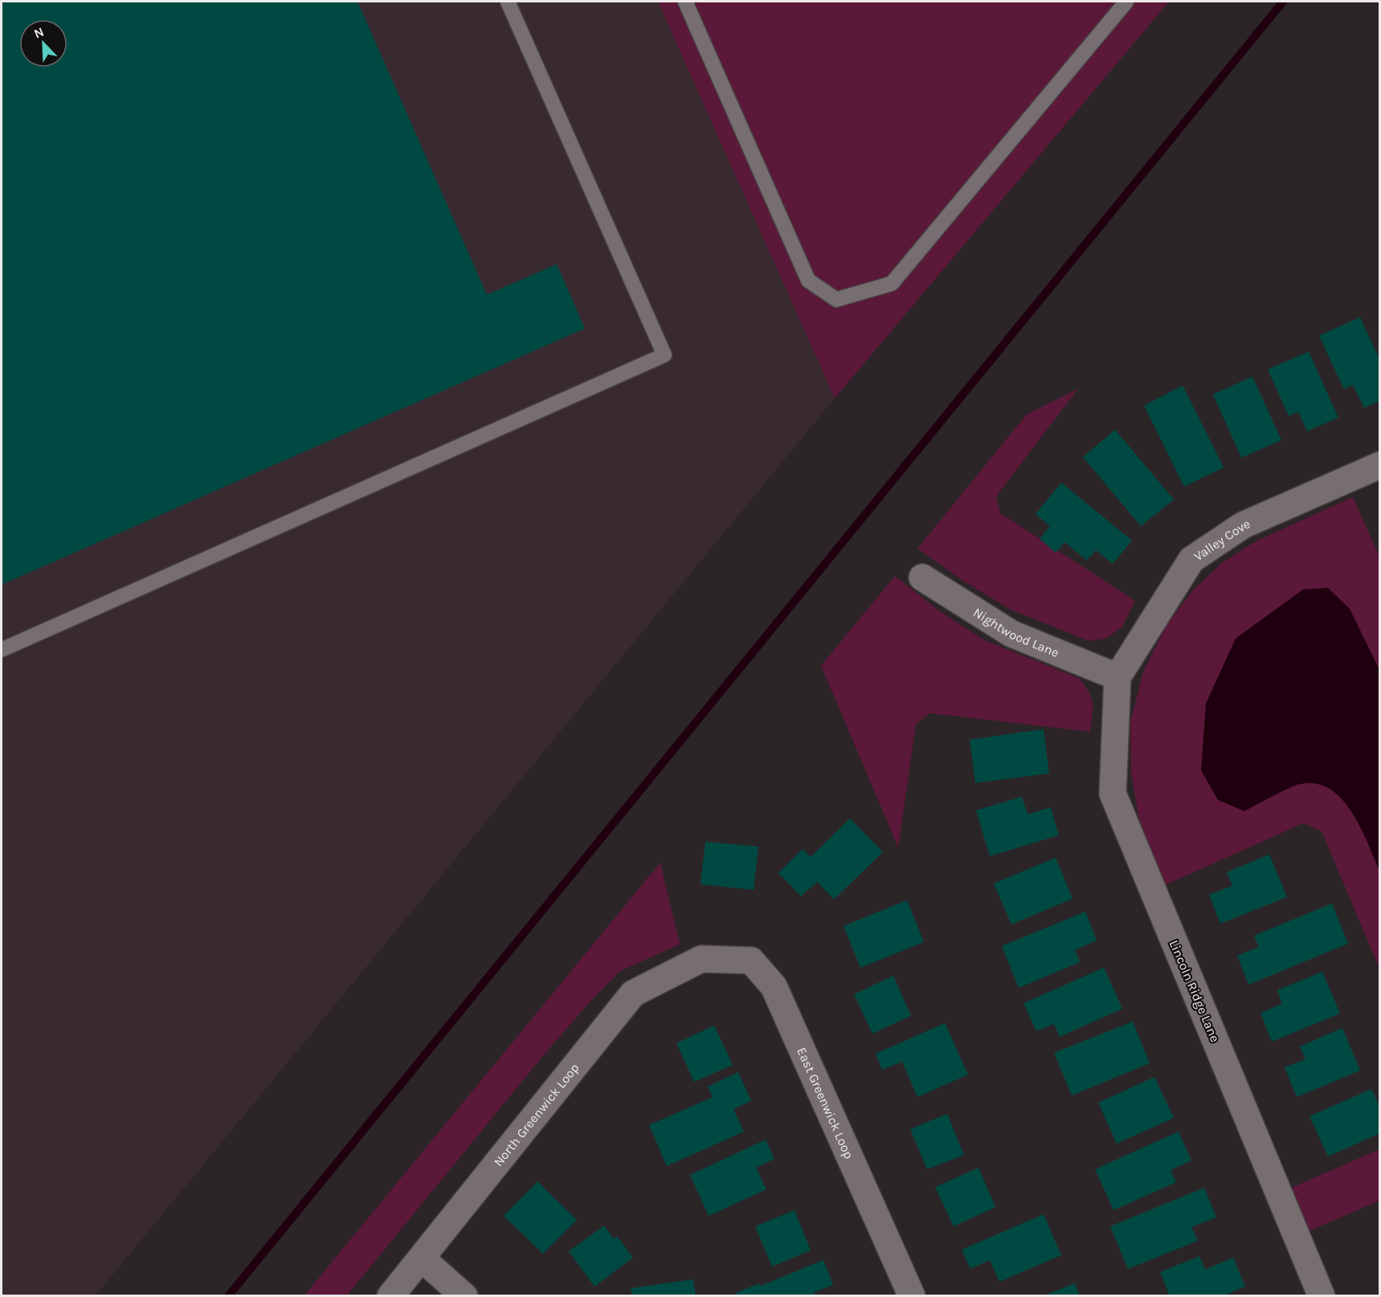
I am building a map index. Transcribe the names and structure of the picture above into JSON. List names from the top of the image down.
{
  "streets": {
    "street": [
      "Valley Cove",
      "Nightwood Lane",
      "Lincoln Ridge Lane",
      "East Greenwick Loop",
      "North Greenwick Loop"
    ]
  },
  "crossings": [
    ["Valley Cove", "Nightwood Lane"],
    ["Valley Cove", "Lincoln Ridge Lane"],
    ["Nightwood Lane", "Lincoln Ridge Lane"],
    ["East Greenwick Loop", "North Greenwick Loop"]
  ],
  "north": "top left"
}
